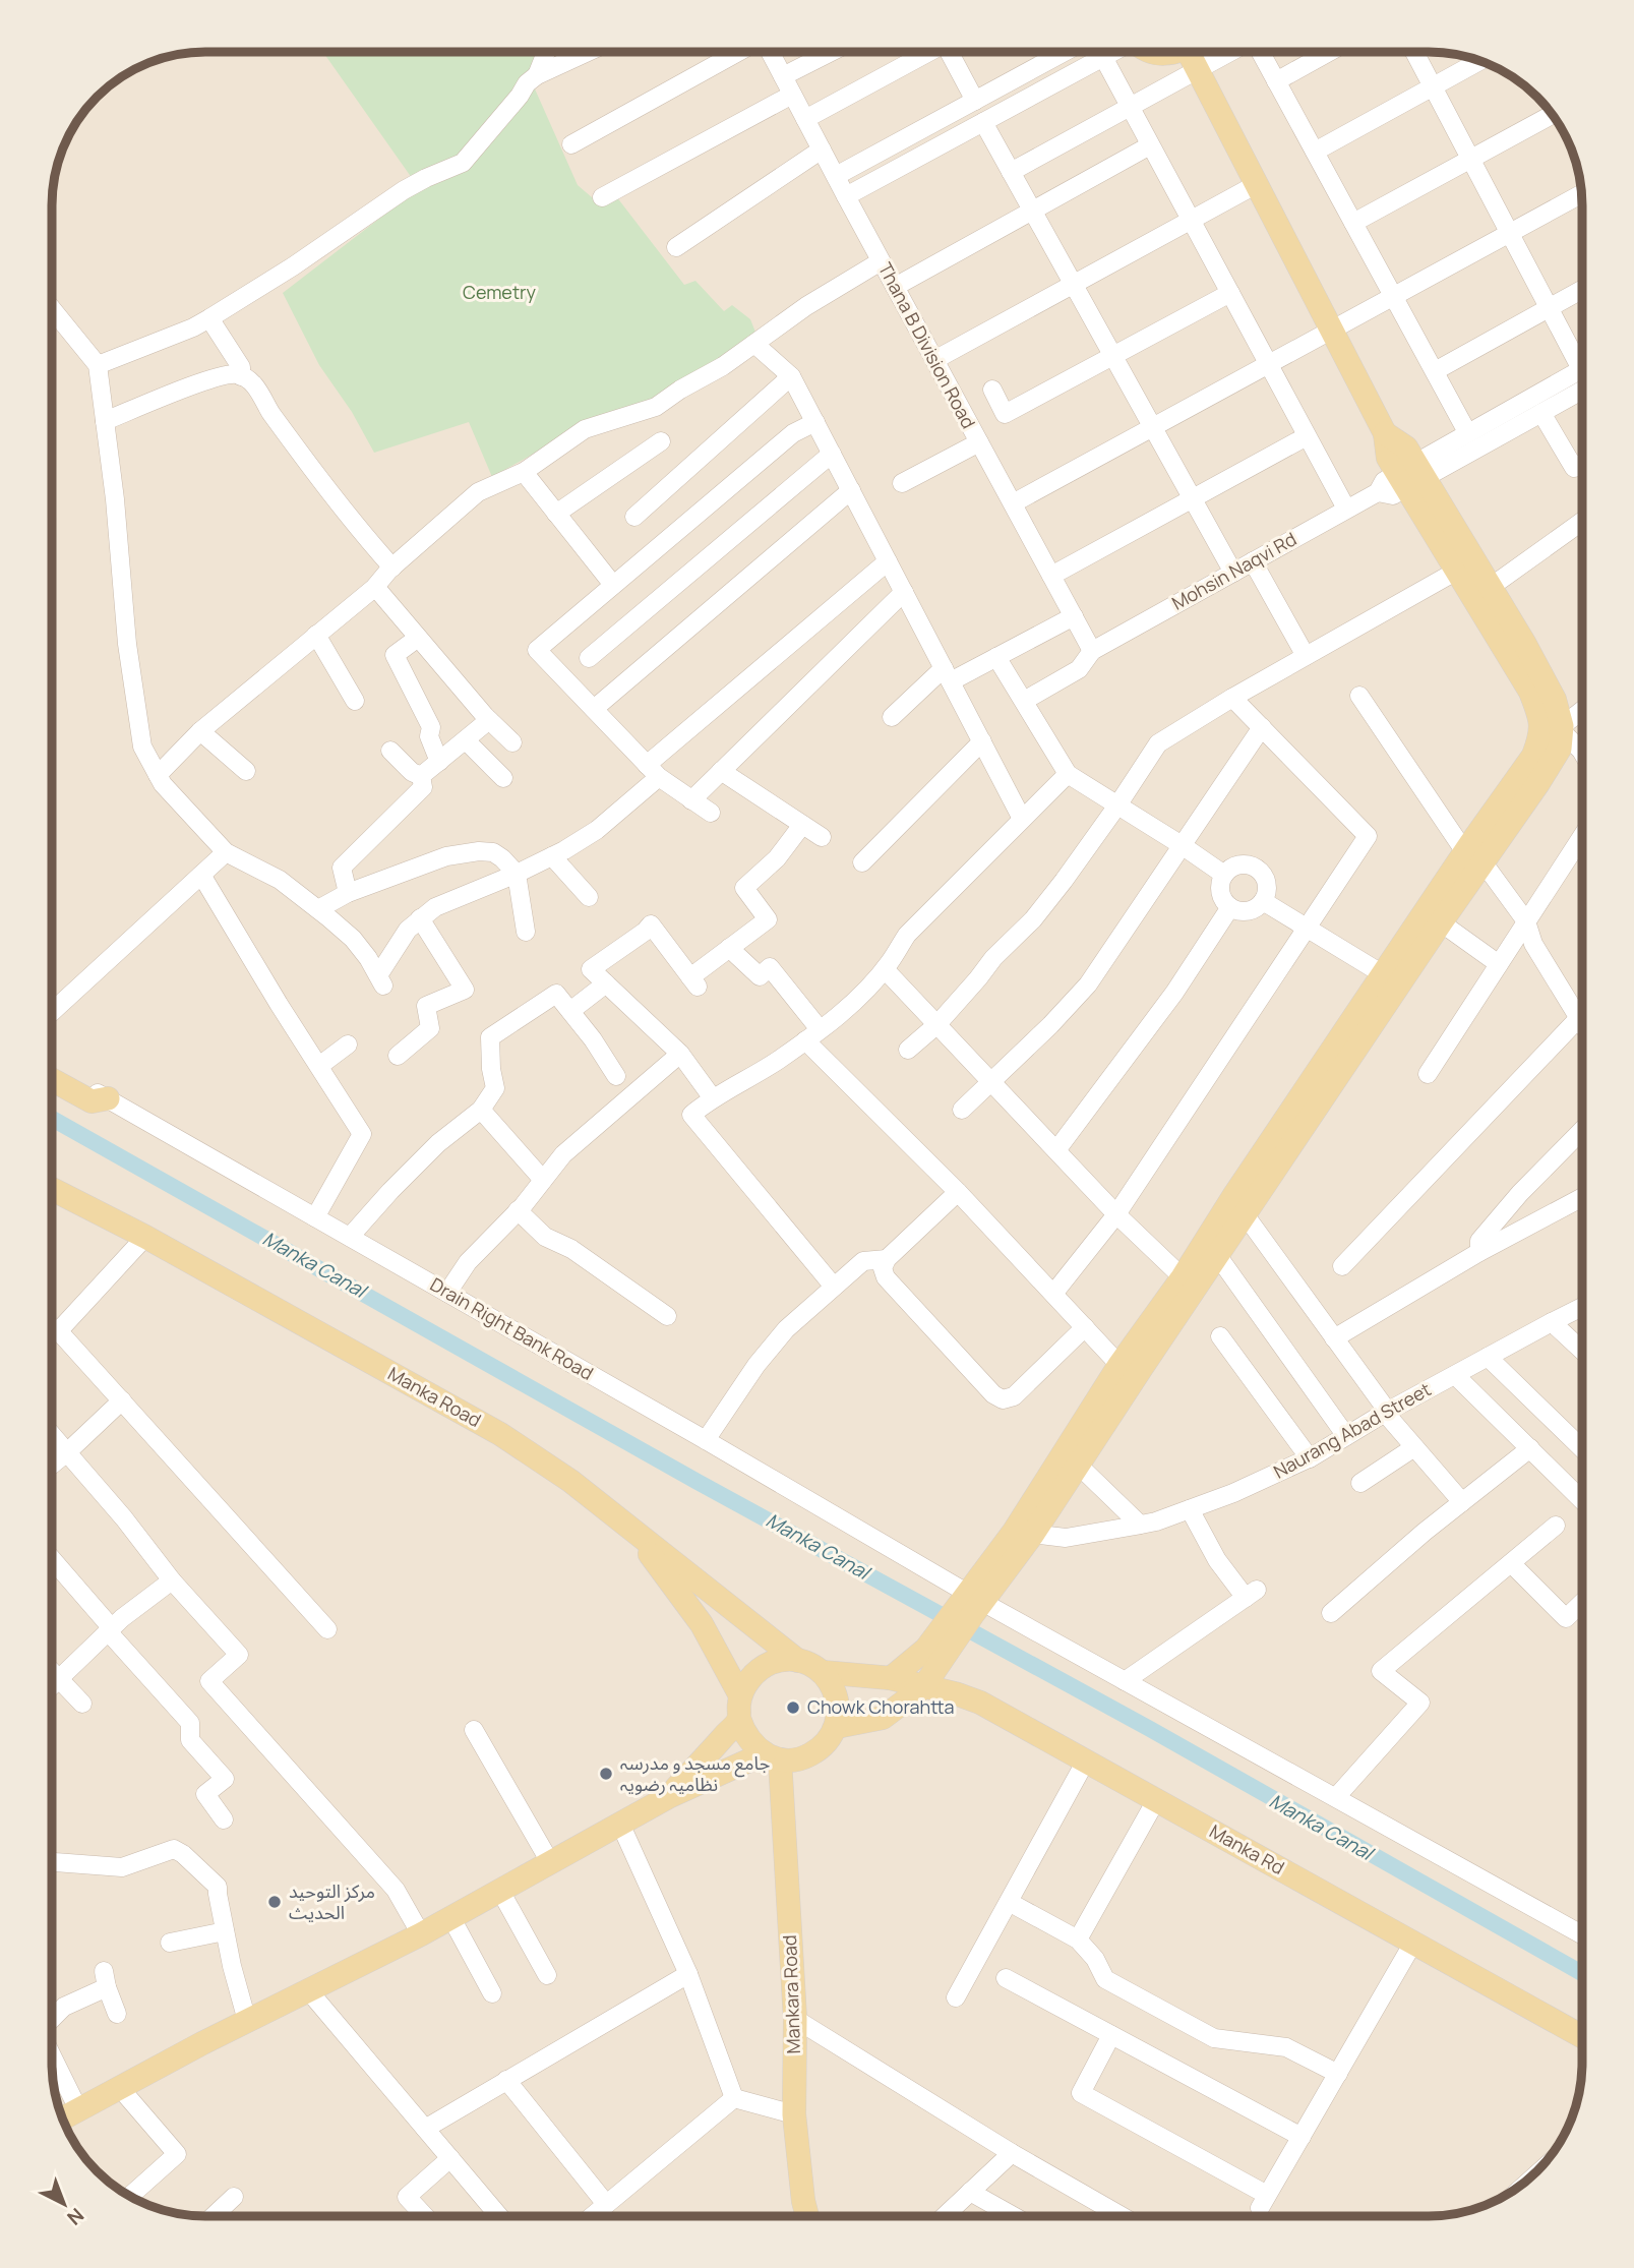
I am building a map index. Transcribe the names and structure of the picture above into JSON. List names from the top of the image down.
{
  "streets": {
    "main road": ["Manka Road", "Manka Rd", "Mankara Road"],
    "street": [
      "Thana B Division Road",
      "Mohsin Naqvi Rd",
      "Drain Right Bank Road",
      "Naurang Abad Street"
    ]
  },
  "crossings": [
    ["Thana B Division Road", "Mohsin Naqvi Rd"],
    ["Manka Road", "Manka Rd"],
    ["Manka Road", "Mankara Road"],
    ["Manka Rd", "Mankara Road"]
  ],
  "water": ["Manka Canal"],
  "parks": ["Cemetry"],
  "places": ["Chowk Chorahtta", "جامع مسجد و مدرسہ نظامیہ رضویہ", "مرکز التوحید الحدیث"],
  "north": "bottom right"
}
